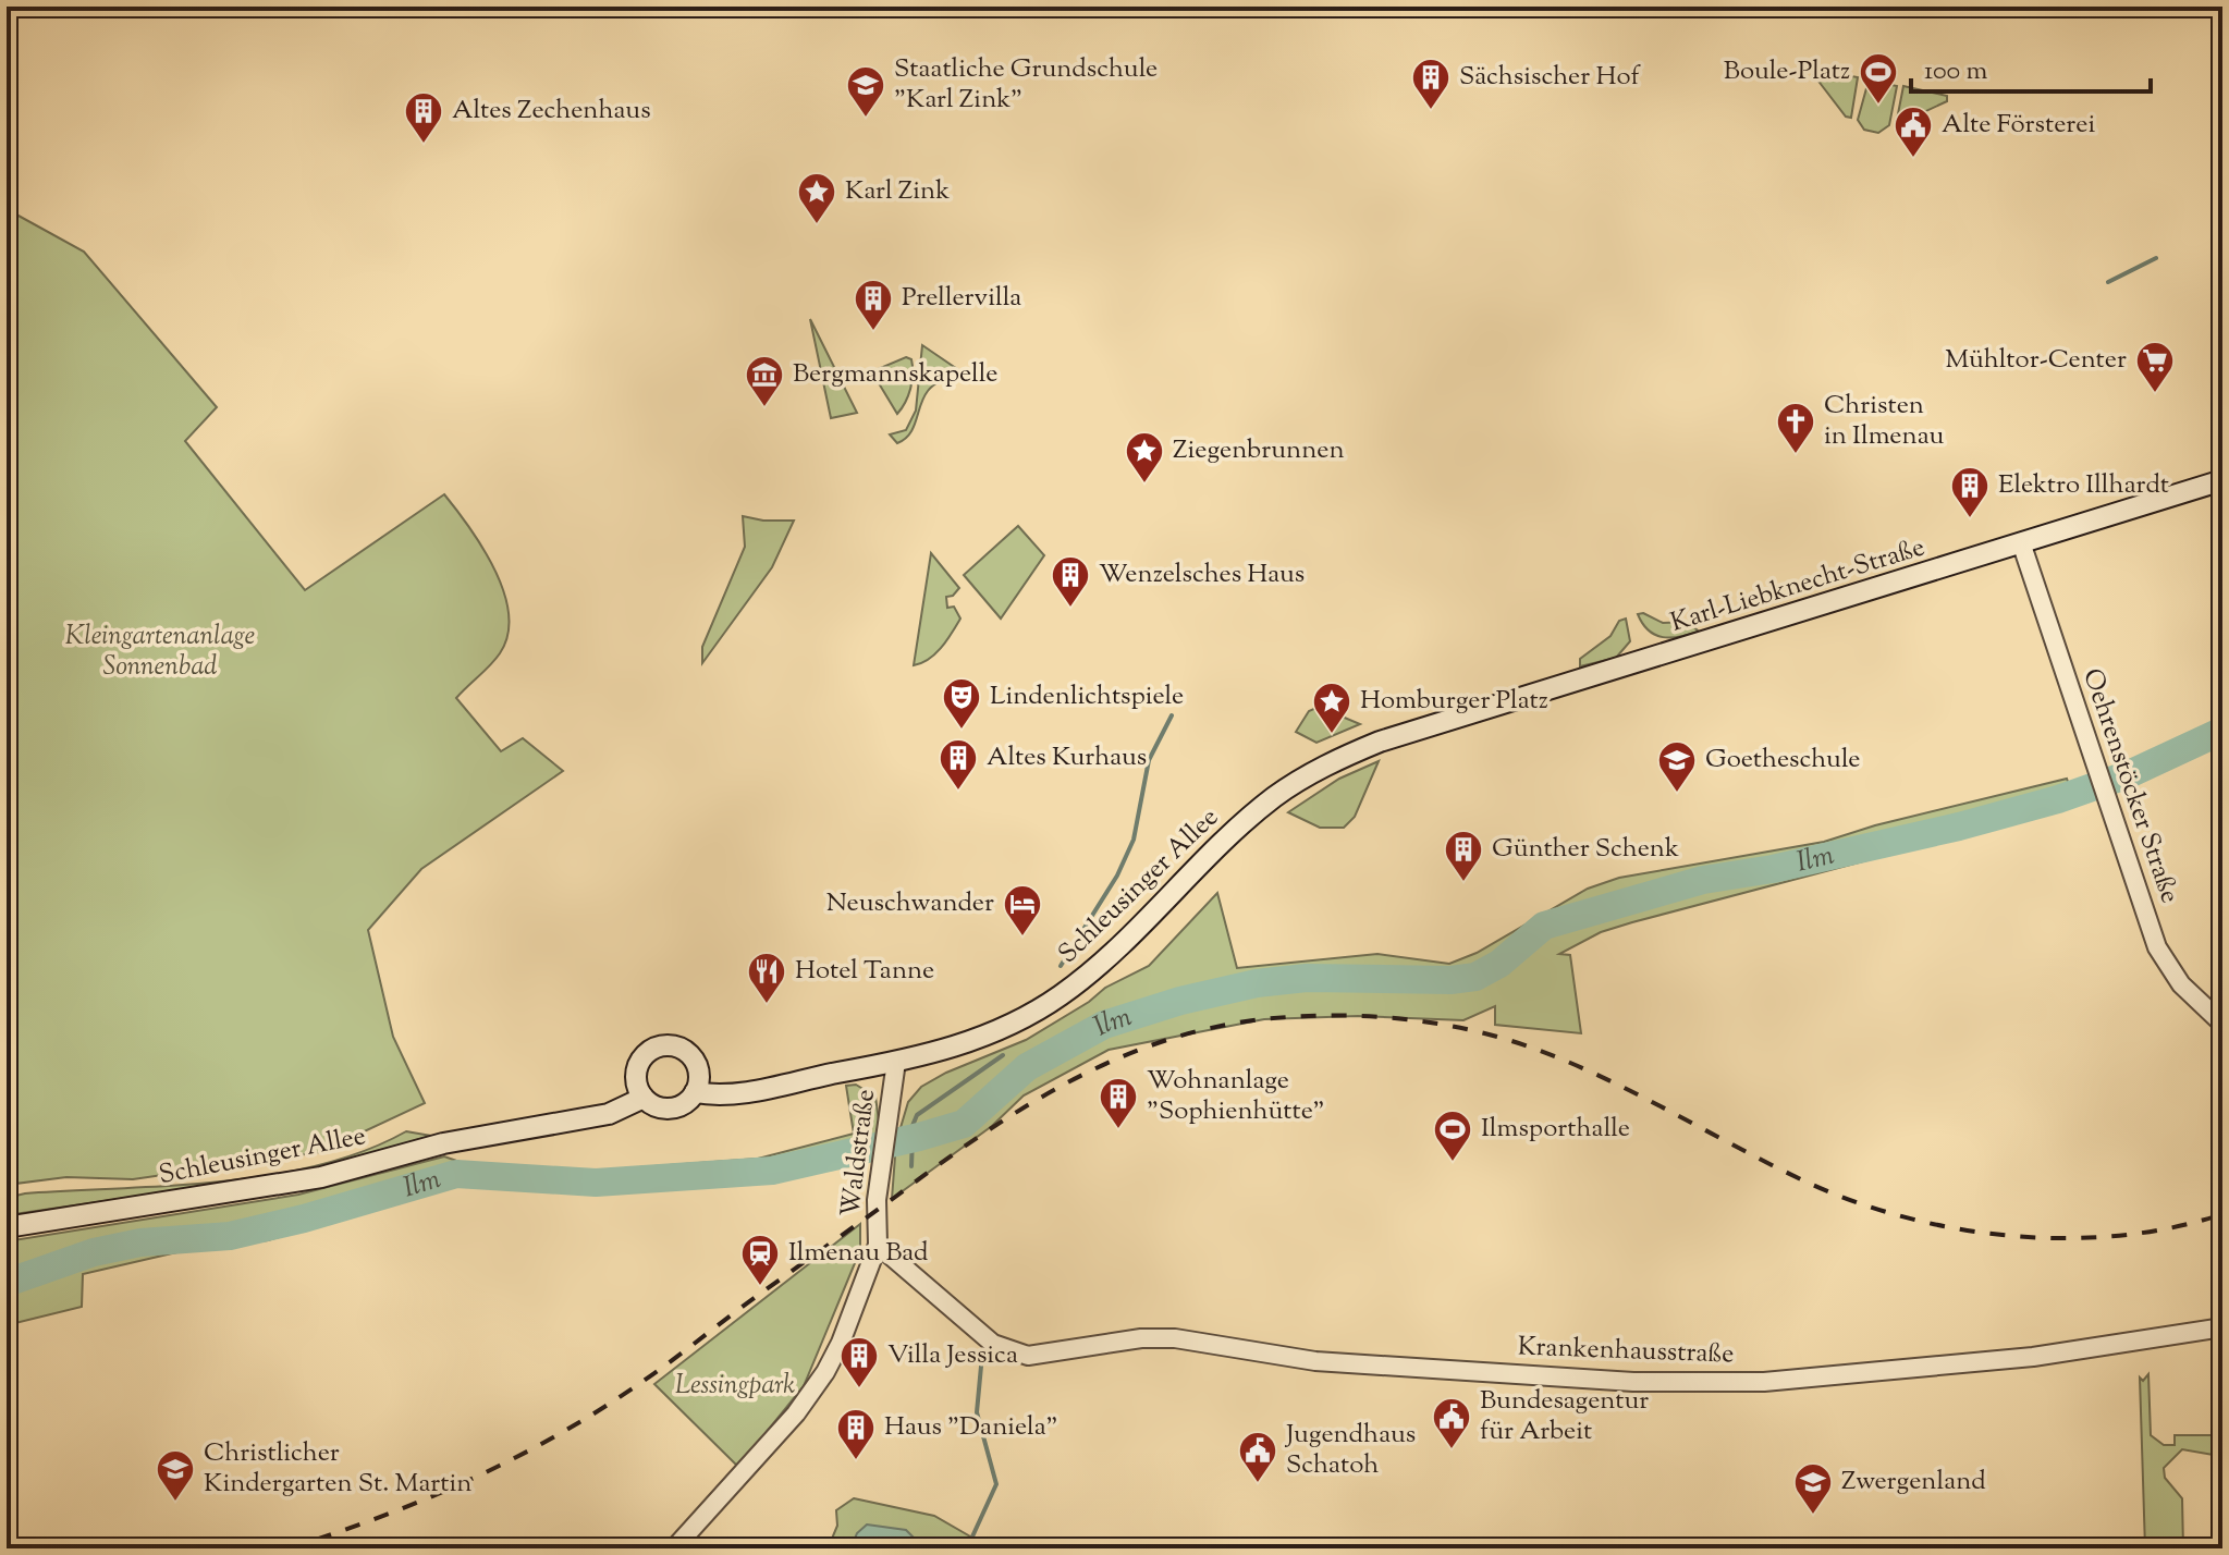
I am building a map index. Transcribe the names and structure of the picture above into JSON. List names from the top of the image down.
{
  "streets": {
    "main road": ["Karl-Liebknecht-Straße", "Schleusinger Allee"],
    "street": ["Oehrenstöcker Straße", "Waldstraße", "Krankenhausstraße"]
  },
  "crossings": [
    ["Karl-Liebknecht-Straße", "Oehrenstöcker Straße"],
    ["Karl-Liebknecht-Straße", "Schleusinger Allee"],
    ["Schleusinger Allee", "Waldstraße"],
    ["Waldstraße", "Krankenhausstraße"]
  ],
  "water": ["Ilm"],
  "parks": ["Kleingartenanlage Sonnenbad", "Lessingpark"],
  "places": {
    "sports": ["Boule-Platz", "Ilmsporthalle"],
    "building": [
      "Sächsischer Hof",
      "Altes Zechenhaus",
      "Prellervilla",
      "Elektro Illhardt",
      "Wenzelsches Haus",
      "Altes Kurhaus",
      "Günther Schenk",
      "Wohnanlage \"Sophienhütte\"",
      "Villa Jessica",
      "Haus \"Daniela\""
    ],
    "school or university": [
      "Staatliche Grundschule \"Karl Zink\"",
      "Goetheschule",
      "Christlicher Kindergarten St. Martin",
      "Zwergenland"
    ],
    "public building": ["Alte Försterei", "Bundesagentur für Arbeit", "Jugendhaus Schatoh"],
    "place": ["Karl Zink", "Ziegenbrunnen", "Homburger Platz"],
    "supermarket": ["Mühltor-Center"],
    "museum": ["Bergmannskapelle"],
    "church": ["Christen in Ilmenau"],
    "theatre": ["Lindenlichtspiele"],
    "hotel": ["Neuschwander"],
    "restaurant": ["Hotel Tanne"],
    "station": ["Ilmenau Bad"]
  },
  "scale_bar": "100 m"
}
